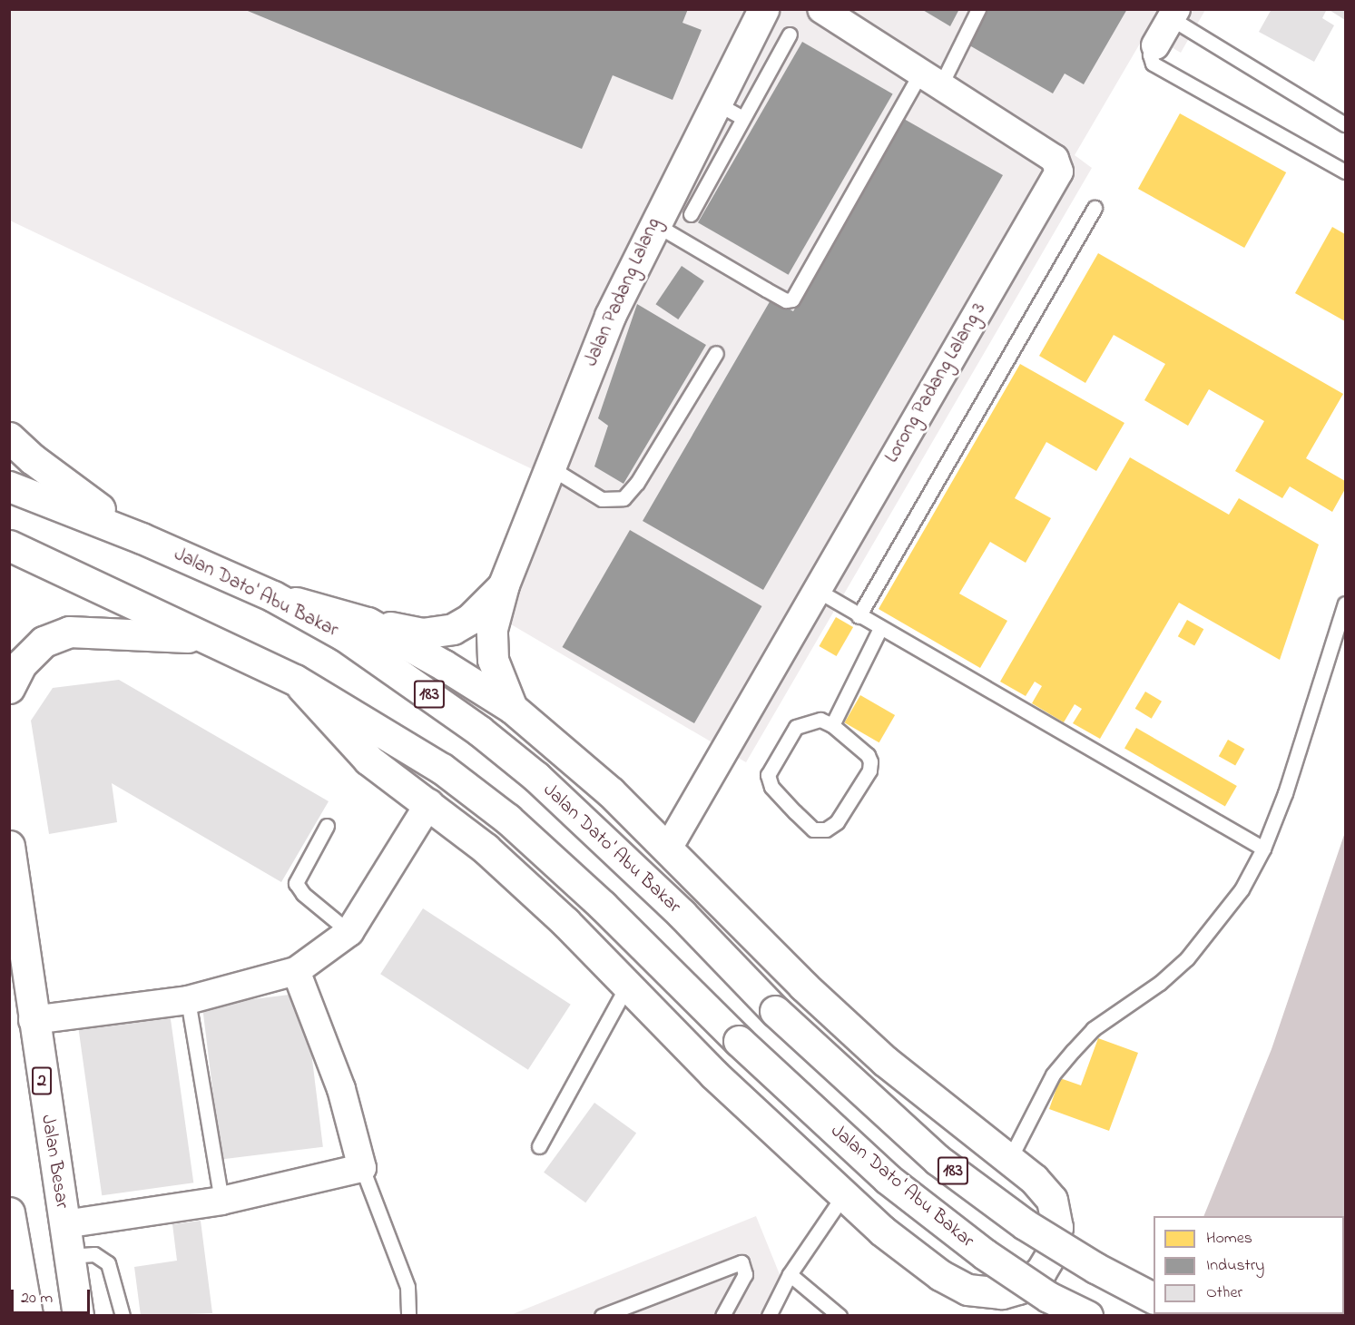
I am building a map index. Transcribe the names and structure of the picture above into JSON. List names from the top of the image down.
{
  "streets": {
    "main road": [
      "Jalan Padang Lalang",
      "Jalan Dato' Abu Bakar",
      "183",
      "2",
      "Jalan Besar"
    ],
    "street": ["Lorong Padang Lalang 3"]
  },
  "legend": ["Homes", "Industry", "Other"],
  "scale_bar": "20 m"
}
